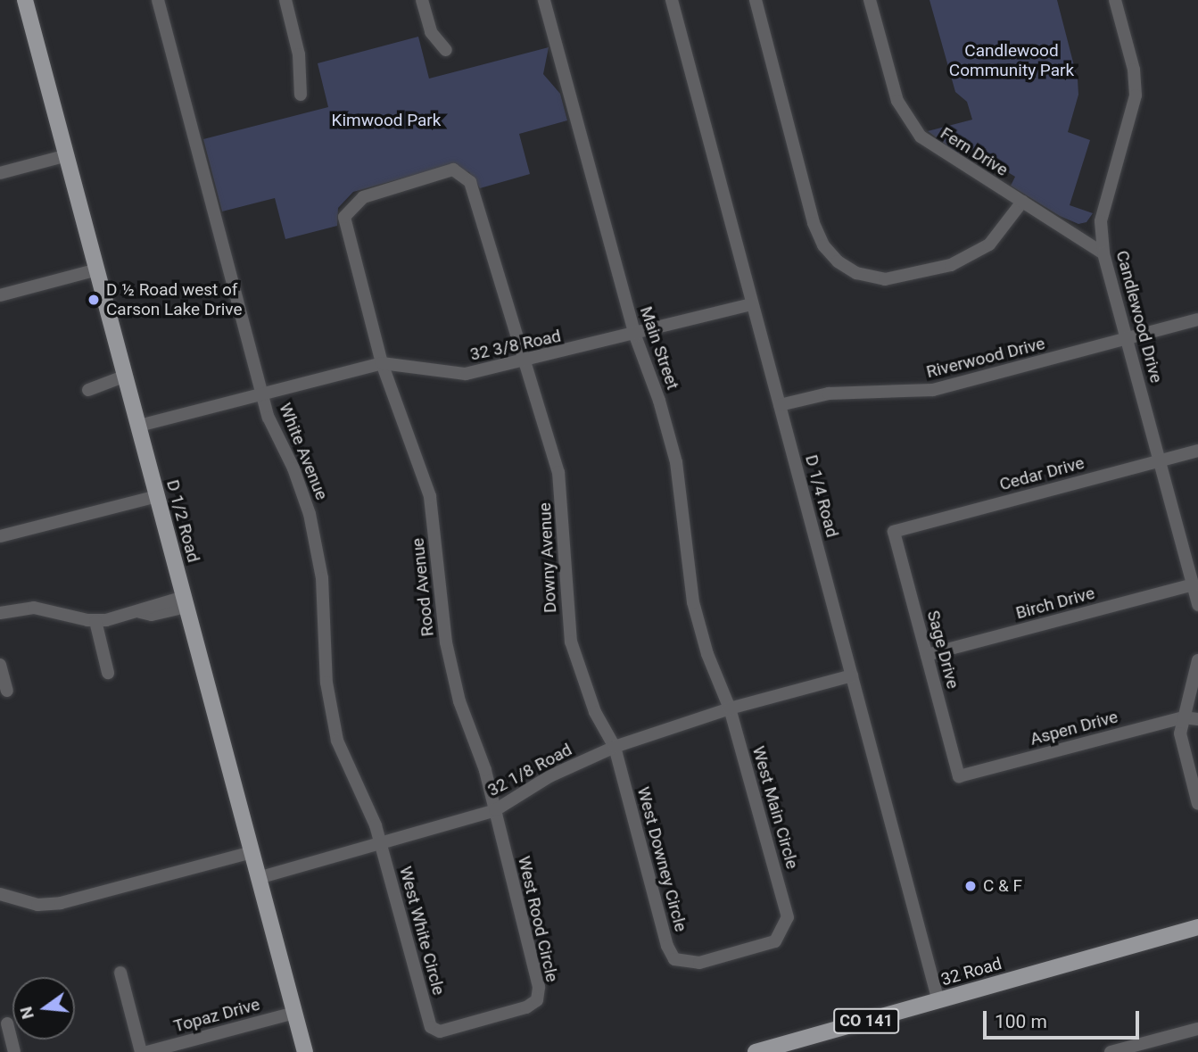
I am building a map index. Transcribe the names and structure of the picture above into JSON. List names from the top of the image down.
{
  "streets": {
    "main road": ["D 1/2 Road", "32 Road", "CO 141"],
    "street": [
      "Fern Drive",
      "Candlewood Drive",
      "32 3/8 Road",
      "Main Street",
      "Riverwood Drive",
      "White Avenue",
      "Cedar Drive",
      "D 1/4 Road",
      "Downy Avenue",
      "Rood Avenue",
      "Birch Drive",
      "Sage Drive",
      "Aspen Drive",
      "32 1/8 Road",
      "West Main Circle",
      "West Downey Circle",
      "West Rood Circle",
      "West White Circle",
      "Topaz Drive"
    ]
  },
  "crossings": [
    ["Fern Drive", "Candlewood Drive"],
    ["Candlewood Drive", "Riverwood Drive"],
    ["Candlewood Drive", "Cedar Drive"],
    ["Candlewood Drive", "Birch Drive"],
    ["32 3/8 Road", "Main Street"],
    ["32 3/8 Road", "White Avenue"],
    ["32 3/8 Road", "D 1/4 Road"],
    ["32 3/8 Road", "D 1/2 Road"],
    ["32 3/8 Road", "Downy Avenue"],
    ["32 3/8 Road", "Rood Avenue"],
    ["Main Street", "32 1/8 Road"],
    ["Main Street", "West Main Circle"],
    ["Riverwood Drive", "D 1/4 Road"],
    ["White Avenue", "32 1/8 Road"],
    ["White Avenue", "West White Circle"],
    ["Cedar Drive", "Sage Drive"],
    ["D 1/4 Road", "32 1/8 Road"],
    ["D 1/4 Road", "32 Road"],
    ["D 1/2 Road", "32 1/8 Road"],
    ["D 1/2 Road", "Topaz Drive"],
    ["Downy Avenue", "Rood Avenue"],
    ["Downy Avenue", "32 1/8 Road"],
    ["Downy Avenue", "West Downey Circle"],
    ["Rood Avenue", "32 1/8 Road"],
    ["Rood Avenue", "West Rood Circle"],
    ["Birch Drive", "Sage Drive"],
    ["Sage Drive", "Aspen Drive"],
    ["32 1/8 Road", "West Main Circle"],
    ["32 1/8 Road", "West Downey Circle"],
    ["32 1/8 Road", "West Rood Circle"],
    ["32 1/8 Road", "West White Circle"],
    ["West Main Circle", "West Downey Circle"],
    ["West Rood Circle", "West White Circle"]
  ],
  "parks": ["Candlewood Community Park", "Kimwood Park"],
  "places": ["D ½ Road west of Carson Lake Drive", "C & F"],
  "scale_bar": "100 m",
  "north": "left"
}
